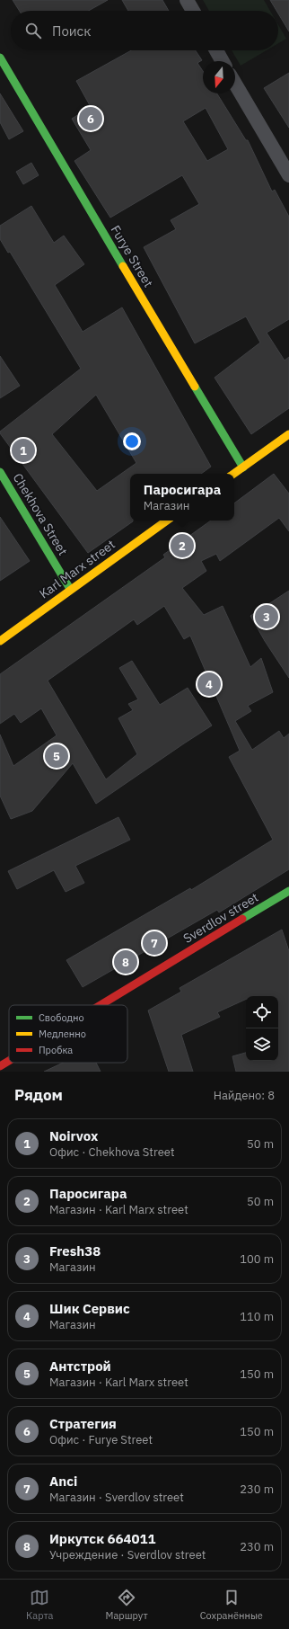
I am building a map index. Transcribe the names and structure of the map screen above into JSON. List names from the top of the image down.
{
  "streets": {
    "street": [
      "Furye Street",
      "Chekhova Street",
      "Karl Marx street",
      "Sverdlov street"
    ]
  },
  "crossings": [
    ["Chekhova Street", "Karl Marx street"]
  ],
  "legend": ["Свободно", "Медленно", "Пробка"],
  "north": "bottom",
  "page": {
    "search": "Поиск",
    "pins": [
      "6",
      "1",
      "2",
      "3",
      "4",
      "5",
      "7",
      "8"
    ],
    "popup": ["Паросигара", "Магазин"],
    "heading": ["Рядом", "Найдено: 8"],
    "list": [
      {
        "mark": "1",
        "name": "Noirvox",
        "note": "Офис · Chekhova Street",
        "value": "50 m"
      },
      {
        "mark": "2",
        "name": "Паросигара",
        "note": "Магазин · Karl Marx street",
        "value": "50 m"
      },
      {
        "mark": "3",
        "name": "Fresh38",
        "note": "Магазин",
        "value": "100 m"
      },
      {
        "mark": "4",
        "name": "Шик Сервис",
        "note": "Магазин",
        "value": "110 m"
      },
      {
        "mark": "5",
        "name": "Антстрой",
        "note": "Магазин · Karl Marx street",
        "value": "150 m"
      },
      {
        "mark": "6",
        "name": "Стратегия",
        "note": "Офис · Furye Street",
        "value": "150 m"
      },
      {
        "mark": "7",
        "name": "Anci",
        "note": "Магазин · Sverdlov street",
        "value": "230 m"
      },
      {
        "mark": "8",
        "name": "Иркутск 664011",
        "note": "Учреждение · Sverdlov street",
        "value": "230 m"
      }
    ],
    "nav": ["Карта", "Маршрут", "Сохранённые"]
  }
}
